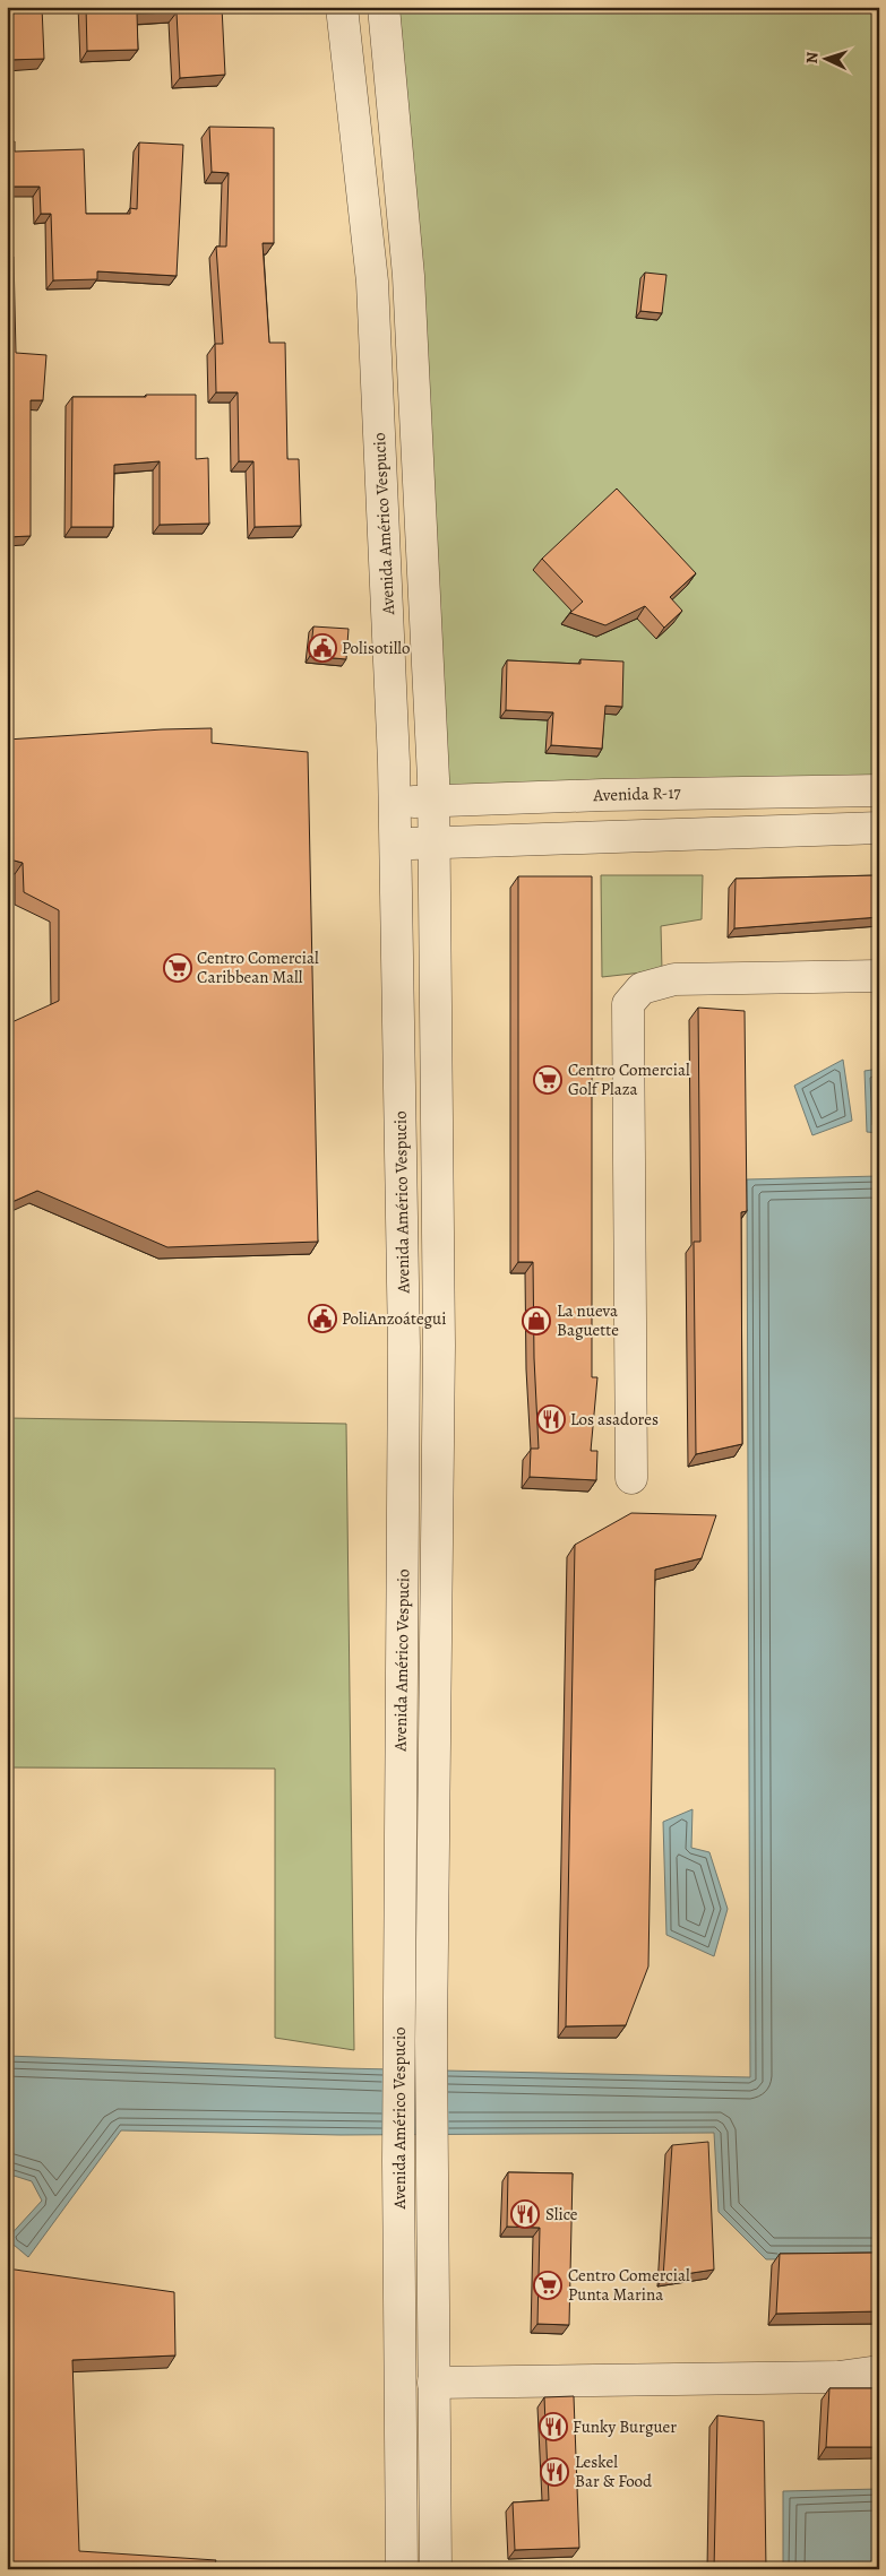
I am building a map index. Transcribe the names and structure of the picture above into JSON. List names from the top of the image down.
{
  "streets": {
    "street": ["Avenida Américo Vespucio", "Avenida R-17"]
  },
  "crossings": [
    ["Avenida Américo Vespucio", "Avenida R-17"]
  ],
  "places": {
    "public building": ["Polisotillo", "PoliAnzoátegui"],
    "supermarket": ["Centro Comercial Caribbean Mall", "Centro Comercial Golf Plaza", "Centro Comercial Punta Marina"],
    "shop": ["La nueva Baguette"],
    "restaurant": [
      "Los asadores",
      "Slice",
      "Funky Burguer",
      "Leskel Bar & Food"
    ]
  },
  "north": "left"
}
